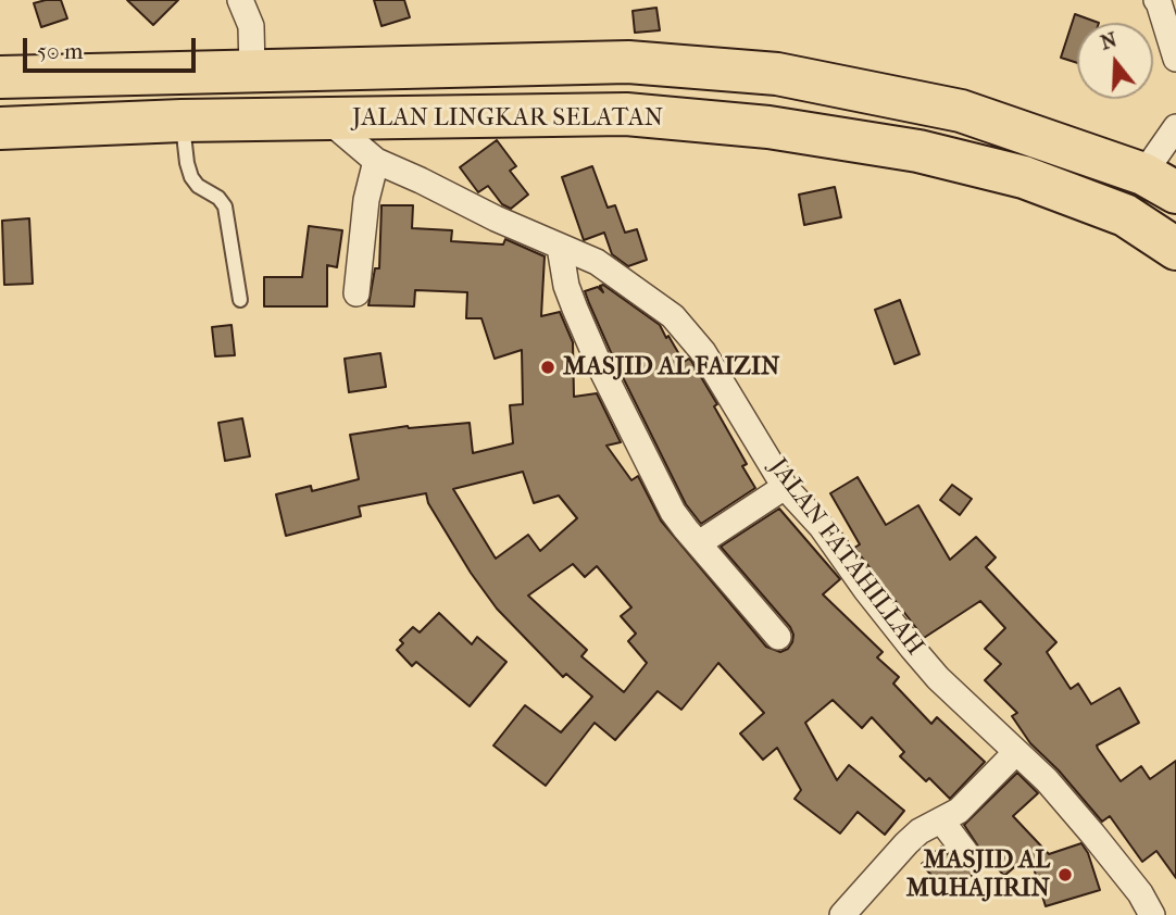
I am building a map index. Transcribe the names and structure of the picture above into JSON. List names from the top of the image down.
{
  "streets": {
    "highway": ["JALAN LINGKAR SELATAN"],
    "street": ["JALAN FATAHILLAH"]
  },
  "crossings": [
    ["JALAN LINGKAR SELATAN", "JALAN FATAHILLAH"]
  ],
  "places": ["MASJID AL FAIZIN", "MASJID AL MUHAJIRIN"],
  "scale_bar": "50 m",
  "north": "top"
}
